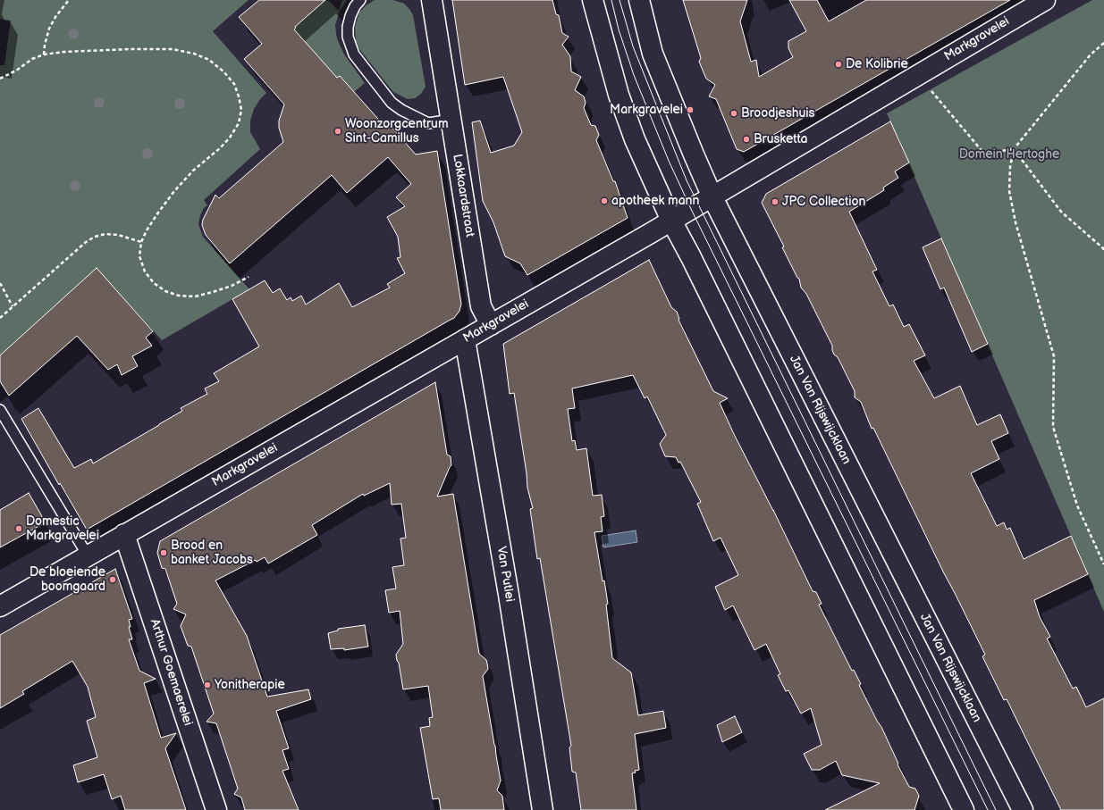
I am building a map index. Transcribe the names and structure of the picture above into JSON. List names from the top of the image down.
{
  "streets": {
    "street": [
      "Markgravelei",
      "Lokkaardstraat",
      "Jan Van Rijswijcklaan",
      "Van Putlei",
      "Arthur Goemaerelei"
    ]
  },
  "crossings": [
    ["Markgravelei", "Lokkaardstraat"],
    ["Markgravelei", "Jan Van Rijswijcklaan"],
    ["Markgravelei", "Van Putlei"],
    ["Markgravelei", "Arthur Goemaerelei"]
  ],
  "parks": ["Domein Hertoghe"],
  "places": [
    "De Kolibrie",
    "Markgravelei",
    "Broodjeshuis",
    "Woonzorgcentrum Sint-Camillus",
    "Brusketta",
    "apotheek mann",
    "JPC Collection",
    "Domestic Markgravelei",
    "Brood en banket Jacobs",
    "De bloeiende boomgaard",
    "Yonitherapie"
  ]
}
